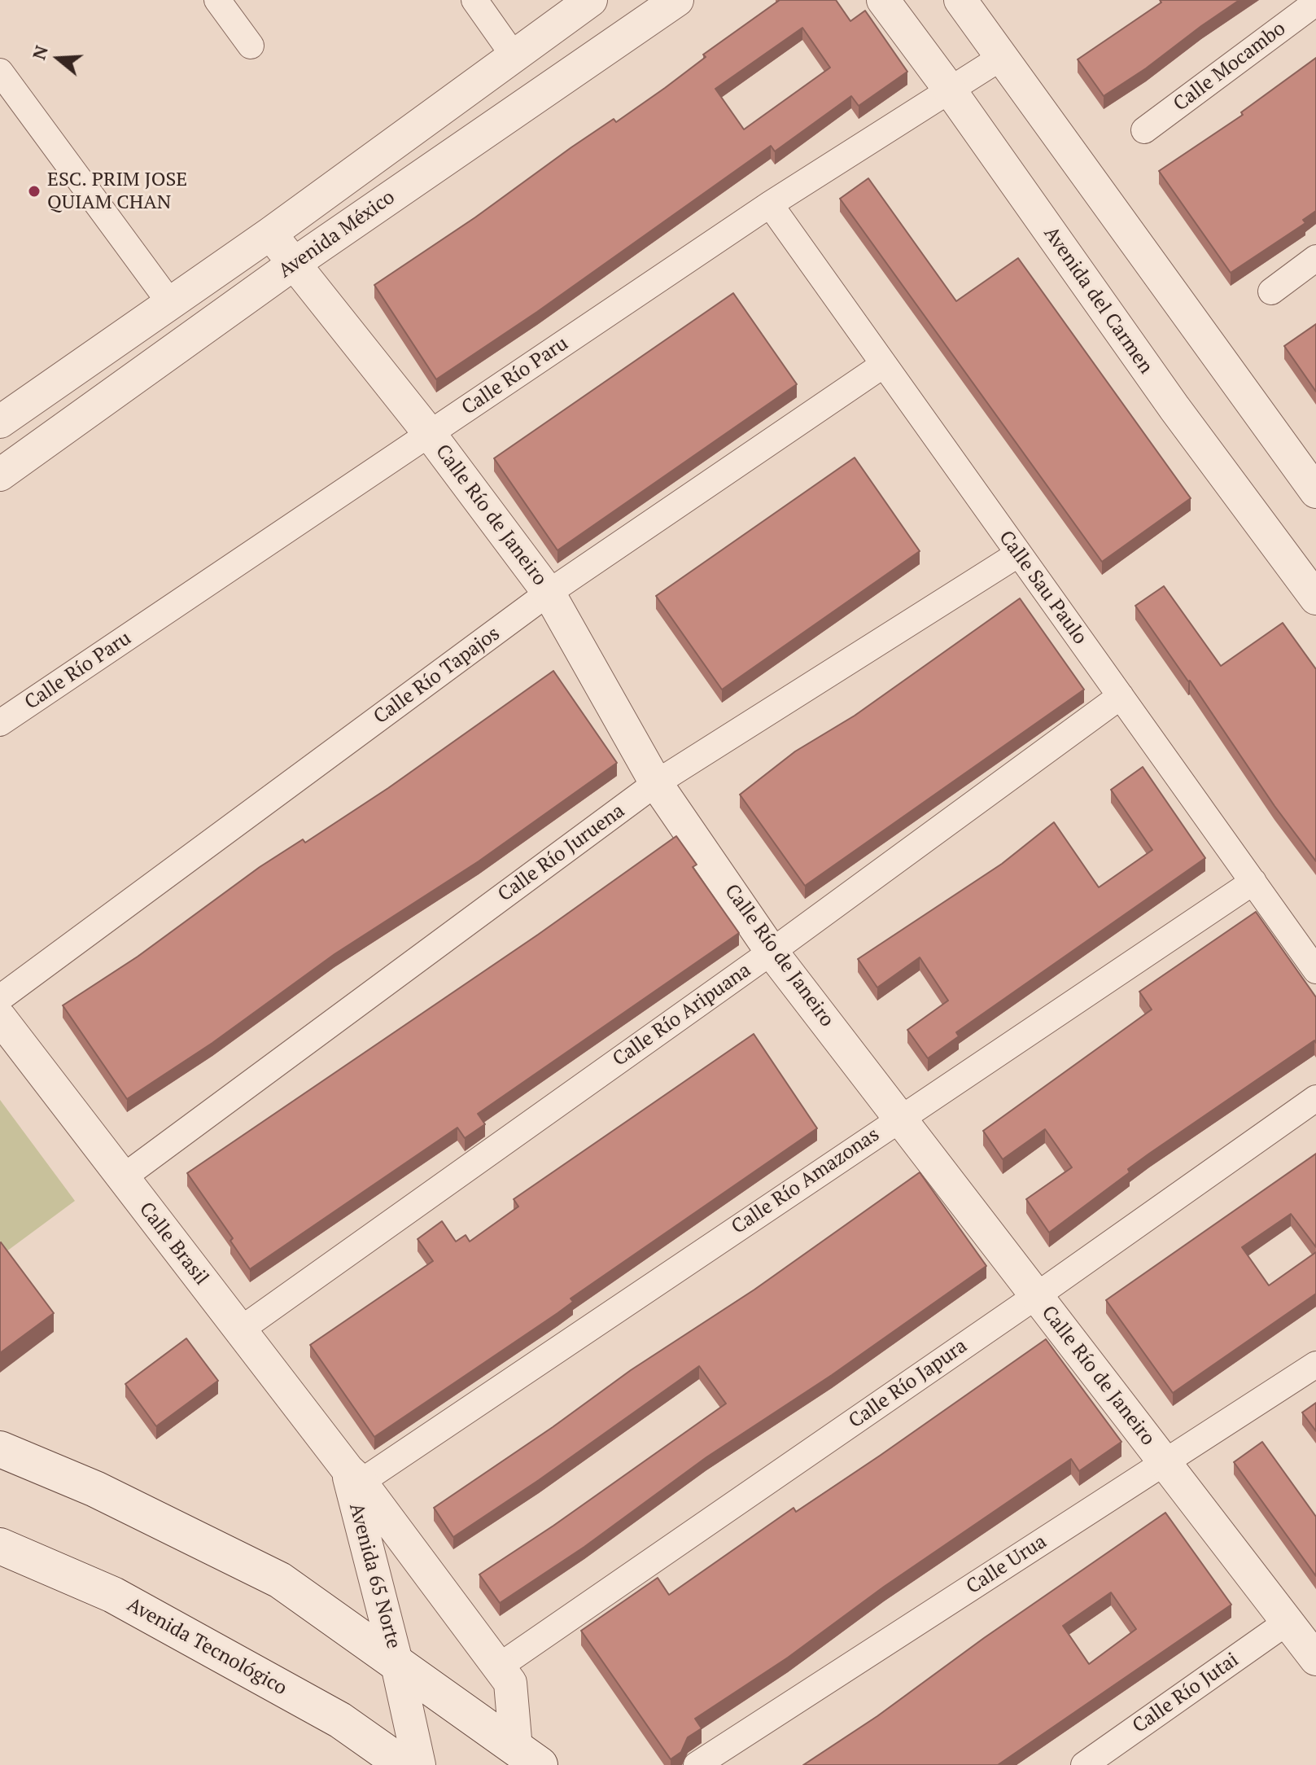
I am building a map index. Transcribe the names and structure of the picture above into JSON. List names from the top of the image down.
{
  "streets": {
    "main road": ["Avenida 65 Norte", "Avenida Tecnológico"],
    "street": [
      "Calle Mocambo",
      "Avenida México",
      "Avenida del Carmen",
      "Calle Río Paru",
      "Calle Río de Janeiro",
      "Calle Sau Paulo",
      "Calle Río Tapajos",
      "Calle Río Juruena",
      "Calle Río Aripuana",
      "Calle Río Amazonas",
      "Calle Brasil",
      "Calle Río Japura",
      "Calle Urua",
      "Calle Río Jutai"
    ]
  },
  "crossings": [
    ["Avenida México", "Calle Río de Janeiro"],
    ["Avenida del Carmen", "Calle Río Paru"],
    ["Calle Río Paru", "Calle Río de Janeiro"],
    ["Calle Río Paru", "Calle Sau Paulo"],
    ["Calle Río de Janeiro", "Calle Río Tapajos"],
    ["Calle Río de Janeiro", "Calle Río Juruena"],
    ["Calle Río de Janeiro", "Calle Río Aripuana"],
    ["Calle Río de Janeiro", "Calle Río Amazonas"],
    ["Calle Río de Janeiro", "Calle Río Japura"],
    ["Calle Río de Janeiro", "Calle Urua"],
    ["Calle Río de Janeiro", "Calle Río Jutai"],
    ["Calle Sau Paulo", "Calle Río Tapajos"],
    ["Calle Sau Paulo", "Calle Río Juruena"],
    ["Calle Sau Paulo", "Calle Río Aripuana"],
    ["Calle Sau Paulo", "Calle Río Amazonas"],
    ["Calle Río Juruena", "Calle Brasil"],
    ["Calle Río Aripuana", "Calle Brasil"],
    ["Calle Río Amazonas", "Calle Brasil"],
    ["Calle Río Amazonas", "Avenida 65 Norte"],
    ["Calle Brasil", "Calle Río Japura"],
    ["Calle Brasil", "Avenida 65 Norte"]
  ],
  "places": ["ESC. PRIM JOSE QUIAM CHAN"],
  "north": "left"
}
